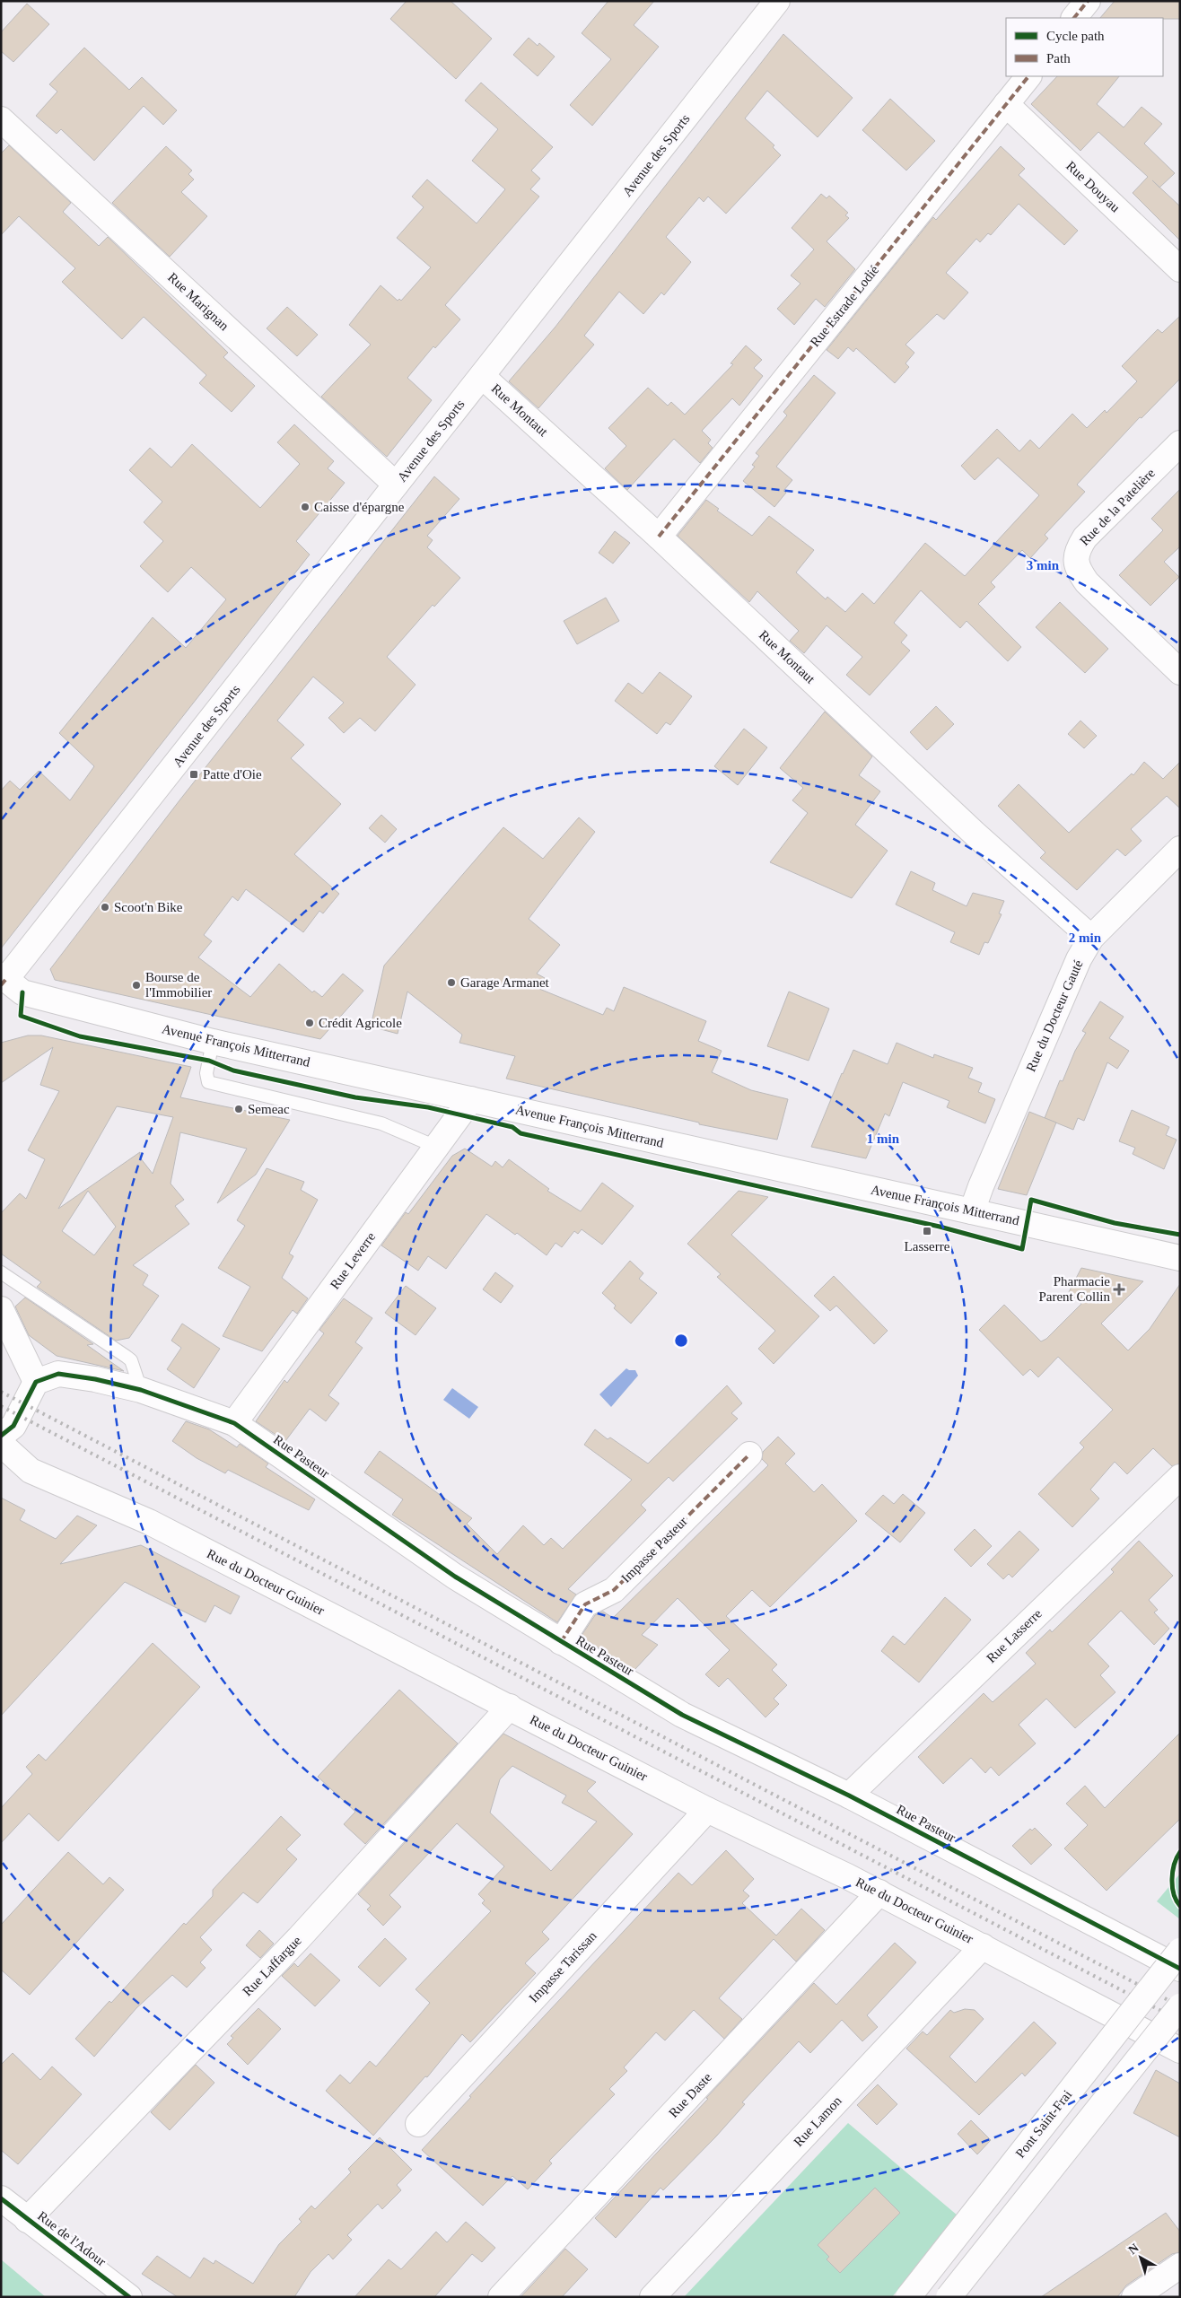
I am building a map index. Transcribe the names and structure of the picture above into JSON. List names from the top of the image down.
{
  "streets": {
    "street": [
      "Avenue des Sports",
      "Rue Douyau",
      "Rue Marignan",
      "Rue Estrade Lodié",
      "Rue Montaut",
      "Rue de la Patelière",
      "Rue du Docteur Gauté",
      "Avenue François Mitterrand",
      "Rue Leverre",
      "Rue Pasteur",
      "Impasse Pasteur",
      "Rue du Docteur Guinier",
      "Rue Lasserre",
      "Rue Laffargue",
      "Impasse Tarissan",
      "Rue Daste",
      "Rue Lamon",
      "Pont Saint-Frai",
      "Rue de l'Adour"
    ]
  },
  "crossings": [
    ["Avenue des Sports", "Rue Marignan"],
    ["Avenue des Sports", "Rue Montaut"],
    ["Avenue des Sports", "Avenue François Mitterrand"],
    ["Rue Douyau", "Rue Estrade Lodié"],
    ["Rue Estrade Lodié", "Rue Montaut"],
    ["Rue Montaut", "Rue du Docteur Gauté"],
    ["Rue du Docteur Gauté", "Avenue François Mitterrand"],
    ["Avenue François Mitterrand", "Rue Leverre"],
    ["Rue Leverre", "Rue Pasteur"],
    ["Rue Pasteur", "Impasse Pasteur"],
    ["Rue Pasteur", "Rue Lasserre"],
    ["Rue du Docteur Guinier", "Rue Laffargue"],
    ["Rue du Docteur Guinier", "Impasse Tarissan"],
    ["Rue du Docteur Guinier", "Rue Daste"],
    ["Rue du Docteur Guinier", "Rue Lamon"],
    ["Rue Laffargue", "Rue de l'Adour"]
  ],
  "places": {
    "other": [
      "Caisse d'épargne",
      "Scoot'n Bike",
      "Garage Armanet",
      "Bourse de l'Immobilier",
      "Crédit Agricole",
      "Semeac"
    ],
    "transit": ["Patte d'Oie", "Lasserre"],
    "health": ["Pharmacie Parent Collin"]
  },
  "legend": ["Cycle path", "Path"],
  "north": "top left",
  "rings": ["3 min", "2 min", "1 min"]
}
